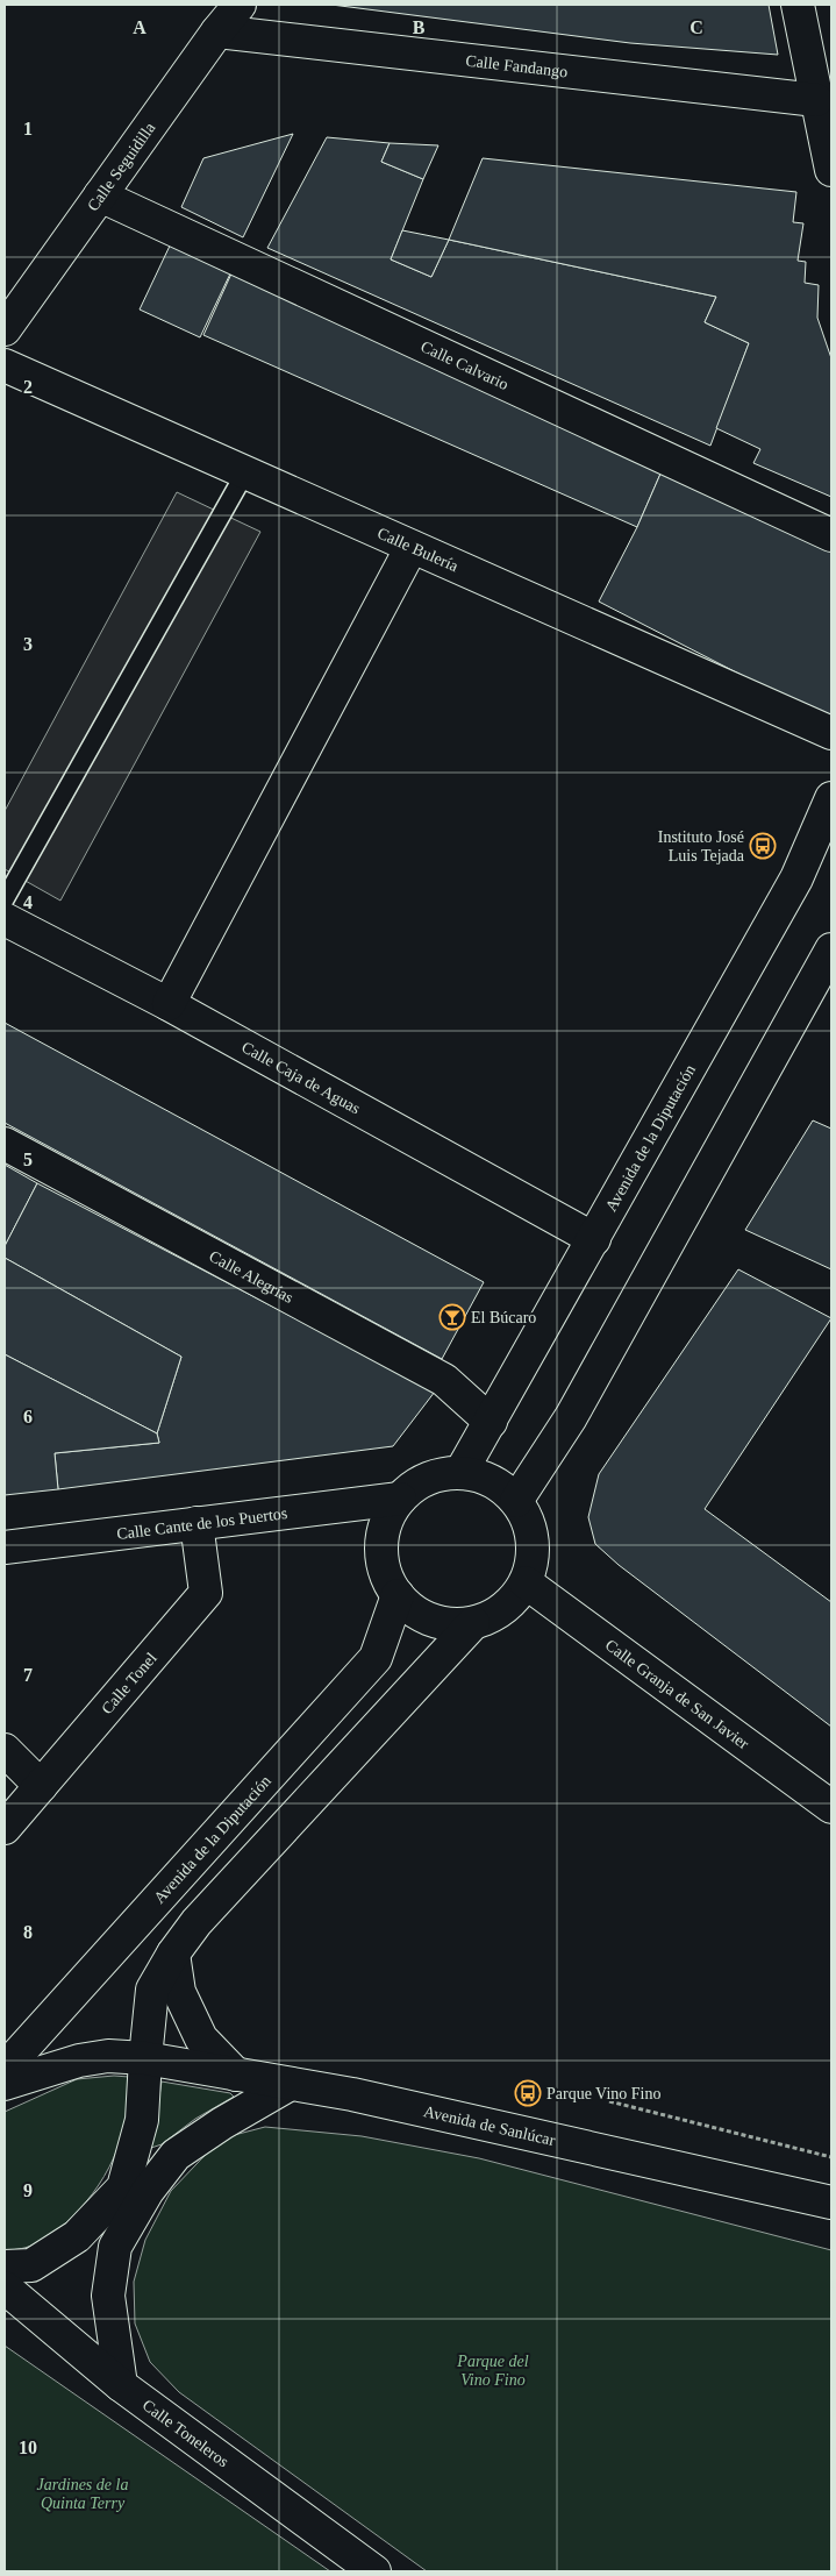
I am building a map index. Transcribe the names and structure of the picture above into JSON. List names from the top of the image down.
{
  "streets": {
    "street": [
      "Calle Fandango",
      "Calle Seguidilla",
      "Calle Calvario",
      "Calle Bulería",
      "Calle Caja de Aguas",
      "Avenida de la Diputación",
      "Calle Alegrías",
      "Calle Cante de los Puertos",
      "Calle Tonel",
      "Calle Granja de San Javier",
      "Avenida de Sanlúcar",
      "Calle Toneleros"
    ]
  },
  "crossings": [
    ["Calle Fandango", "Calle Seguidilla"],
    ["Calle Seguidilla", "Calle Calvario"],
    ["Calle Caja de Aguas", "Avenida de la Diputación"],
    ["Avenida de la Diputación", "Calle Alegrías"],
    ["Avenida de la Diputación", "Calle Cante de los Puertos"],
    ["Avenida de la Diputación", "Calle Granja de San Javier"],
    ["Calle Cante de los Puertos", "Calle Tonel"],
    ["Calle Cante de los Puertos", "Calle Granja de San Javier"]
  ],
  "parks": ["Parque del Vino Fino", "Jardines de la Quinta Terry"],
  "places": {
    "bus stop": ["Instituto José Luis Tejada", "Parque Vino Fino"],
    "bar": ["El Búcaro"]
  },
  "grid": {
    "columns": ["A", "B", "C"],
    "rows": [
      "1",
      "2",
      "3",
      "4",
      "5",
      "6",
      "7",
      "8",
      "9",
      "10"
    ]
  }
}
